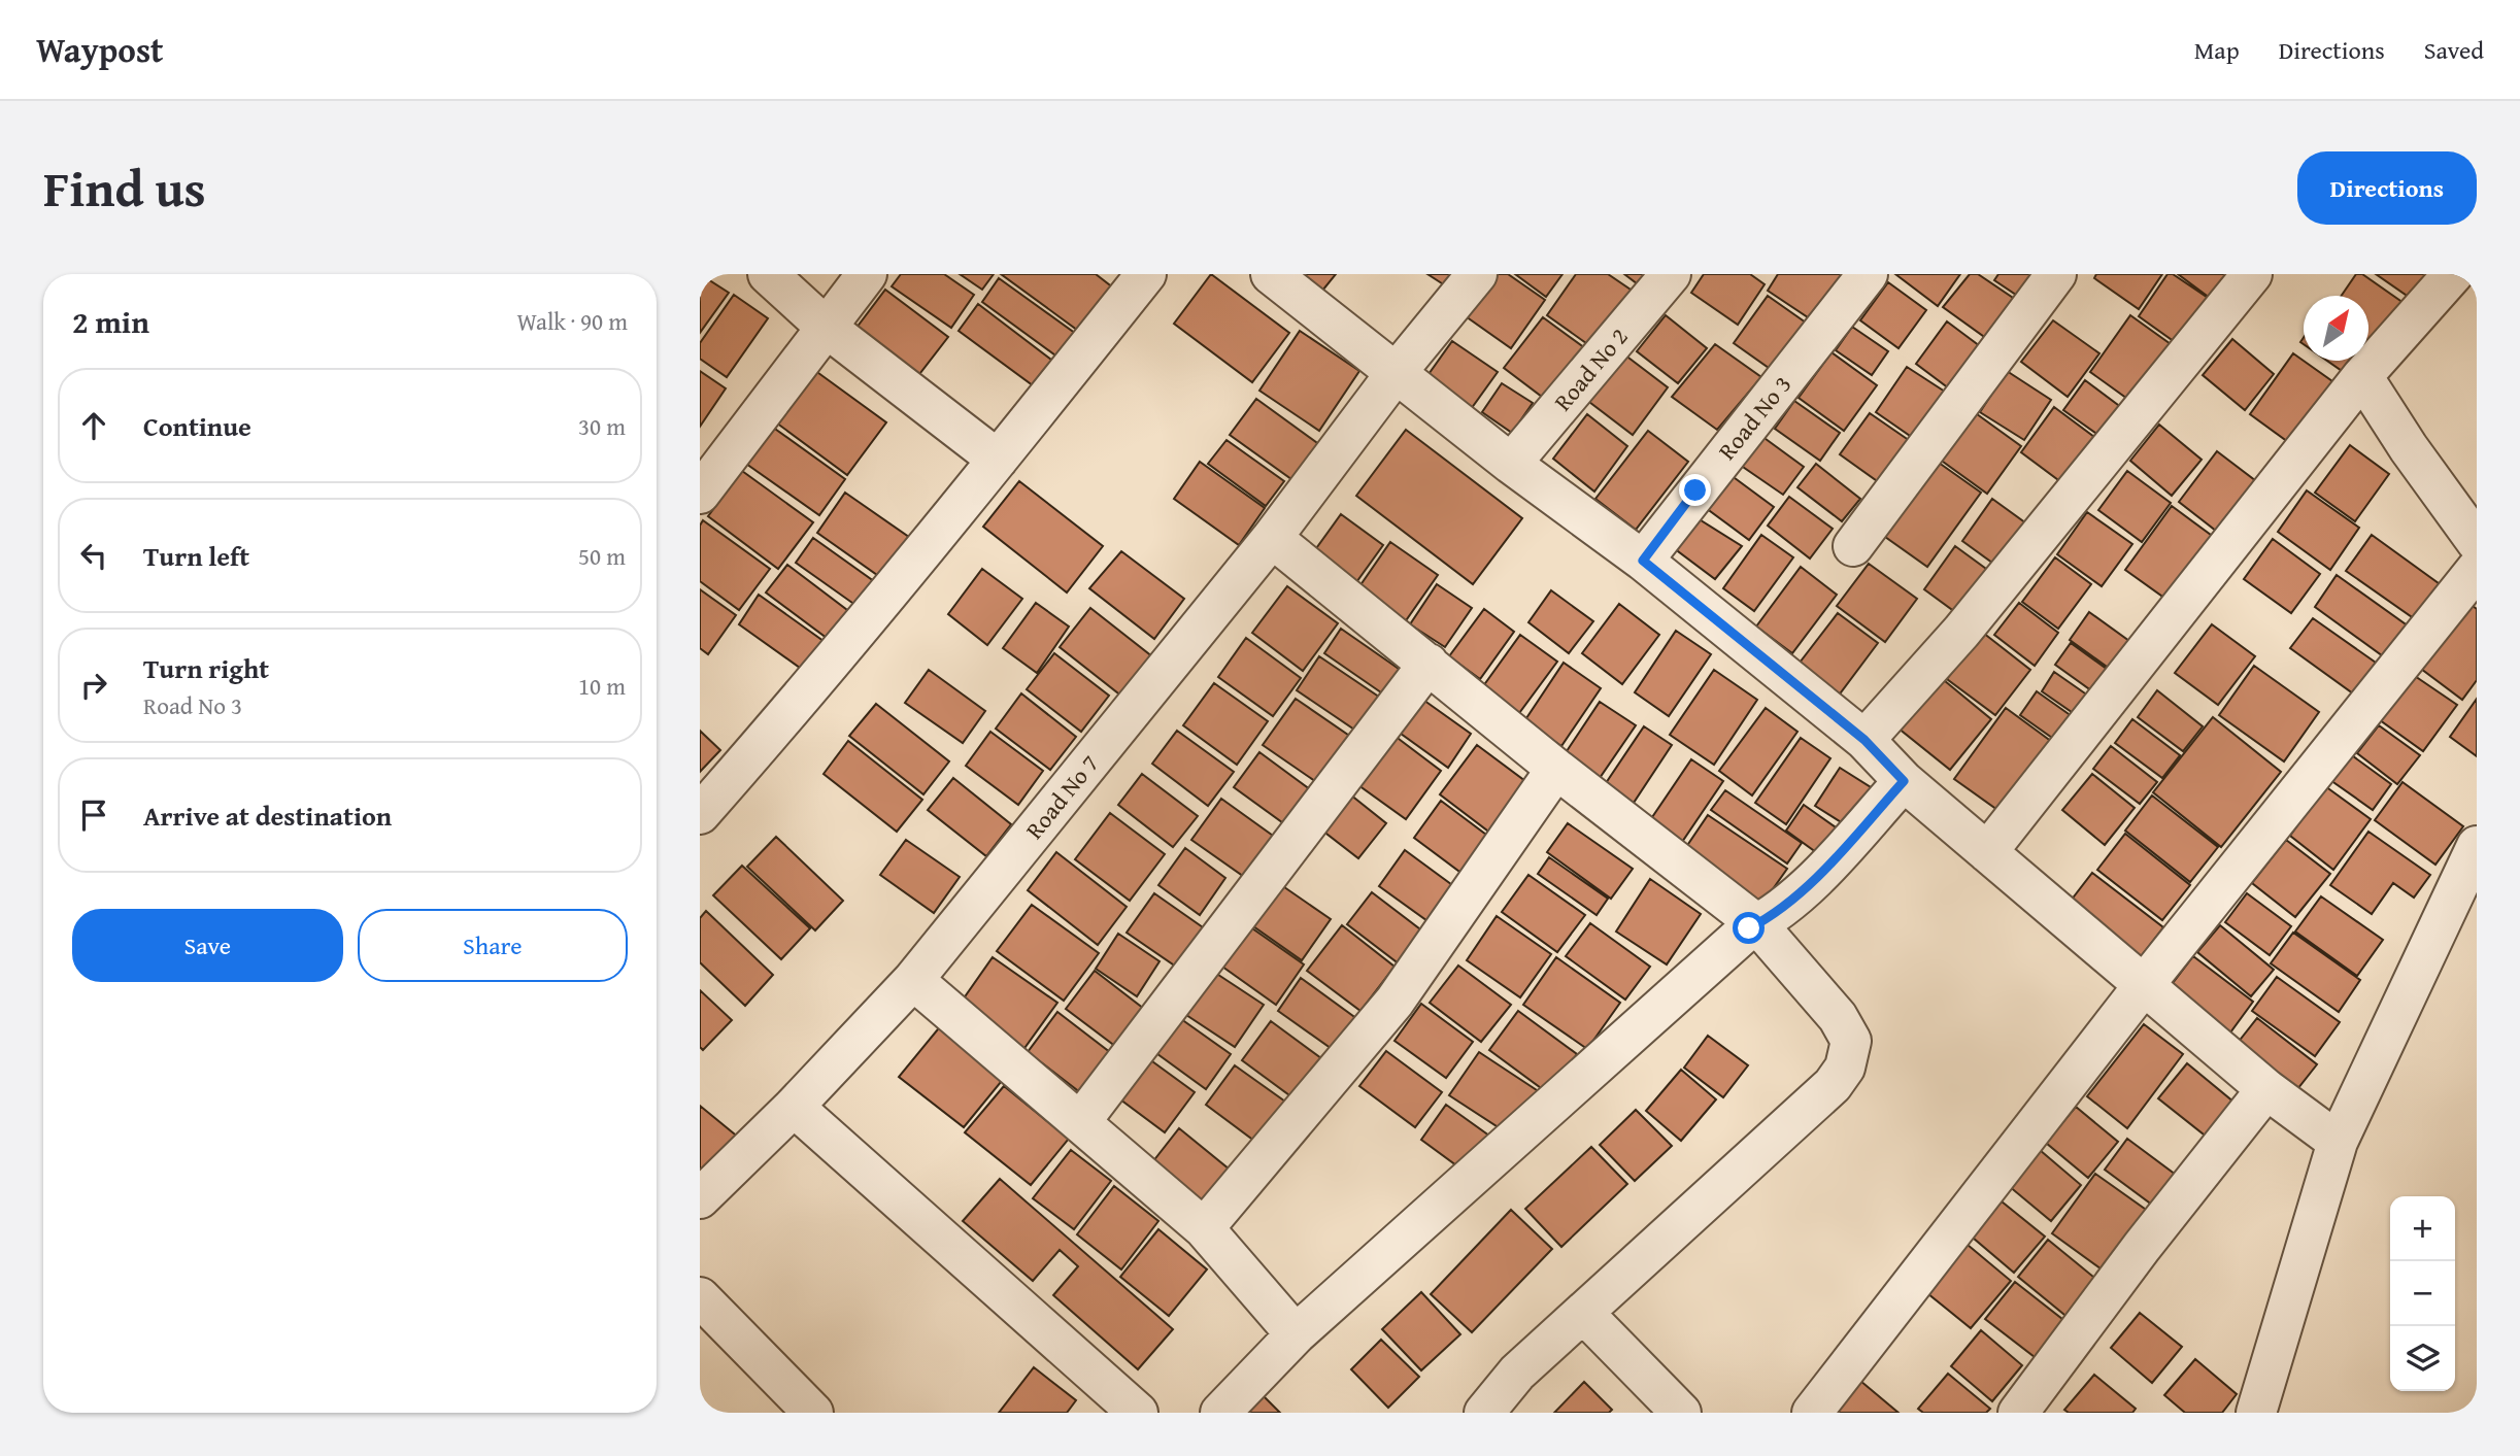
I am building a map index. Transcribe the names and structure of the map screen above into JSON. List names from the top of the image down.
{
  "streets": {
    "street": ["Road No 2", "Road No 3", "Road No 7"]
  },
  "north": "top right",
  "page": {
    "header": "Waypost",
    "nav": ["Map", "Directions", "Saved"],
    "title": "Find us",
    "buttons": [
      "Directions",
      ["Save", "Share"]
    ],
    "heading": ["2 min", "Walk · 90 m"],
    "list": [
      ["Continue", "30 m"],
      ["Turn left", "50 m"],
      ["Turn right", "Road No 3", "10 m"],
      "Arrive at destination"
    ],
    "map_buttons": ["+", "−"]
  }
}
